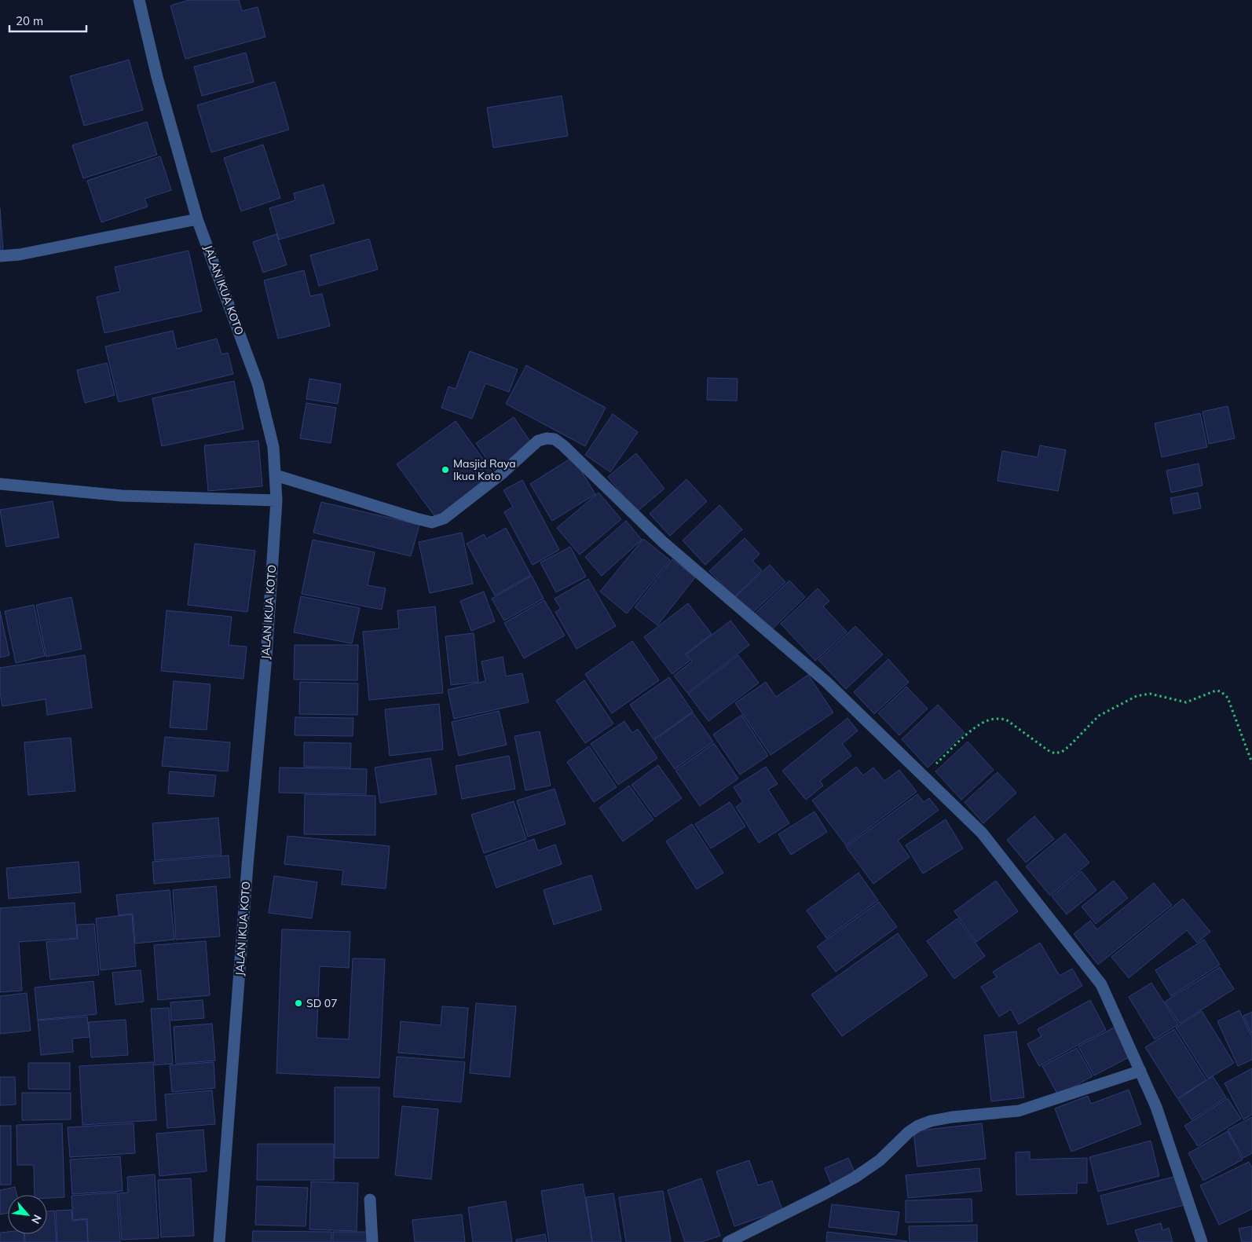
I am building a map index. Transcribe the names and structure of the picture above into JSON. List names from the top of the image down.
{
  "streets": {
    "street": ["JALAN IKUA KOTO"]
  },
  "places": ["Masjid Raya Ikua Koto", "SD 07"],
  "scale_bar": "20 m",
  "north": "bottom right"
}
